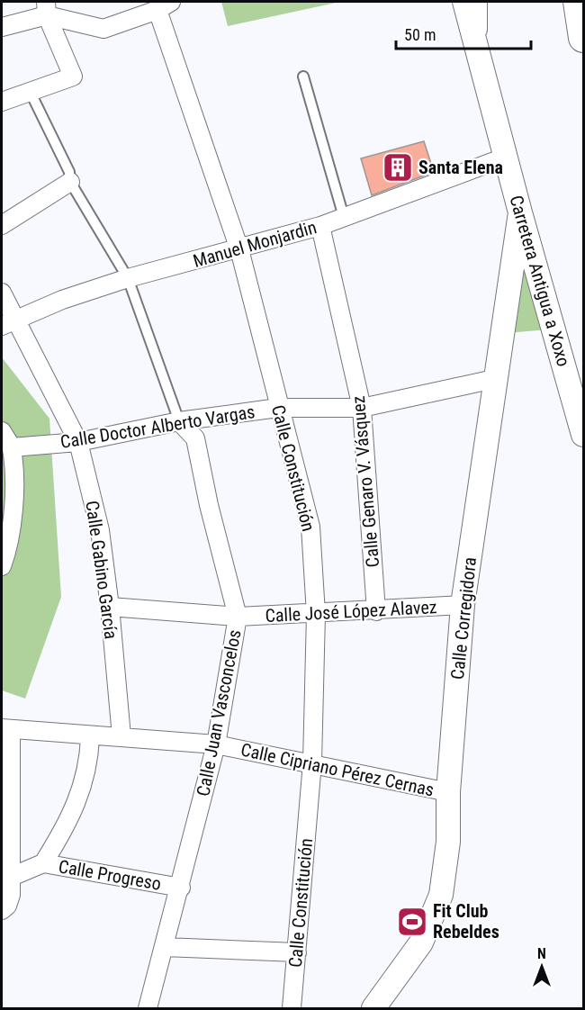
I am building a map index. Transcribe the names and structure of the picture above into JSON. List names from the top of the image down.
{
  "streets": {
    "street": [
      "Manuel Monjardin",
      "Carretera Antigua a Xoxo",
      "Calle Doctor Alberto Vargas",
      "Calle Constitución",
      "Calle Genaro V. Vásquez",
      "Calle Gabino García",
      "Calle José López Alavez",
      "Calle Corregidora",
      "Calle Juan Vasconcelos",
      "Calle Cipriano Pérez Cernas",
      "Calle Progreso"
    ]
  },
  "crossings": [
    ["Manuel Monjardin", "Carretera Antigua a Xoxo"],
    ["Manuel Monjardin", "Calle Constitución"],
    ["Manuel Monjardin", "Calle Genaro V. Vásquez"],
    ["Manuel Monjardin", "Calle Gabino García"],
    ["Carretera Antigua a Xoxo", "Calle Corregidora"],
    ["Calle Doctor Alberto Vargas", "Calle Constitución"],
    ["Calle Doctor Alberto Vargas", "Calle Genaro V. Vásquez"],
    ["Calle Doctor Alberto Vargas", "Calle Gabino García"],
    ["Calle Doctor Alberto Vargas", "Calle Corregidora"],
    ["Calle Doctor Alberto Vargas", "Calle Juan Vasconcelos"],
    ["Calle Constitución", "Calle José López Alavez"],
    ["Calle Constitución", "Calle Cipriano Pérez Cernas"],
    ["Calle Genaro V. Vásquez", "Calle José López Alavez"],
    ["Calle Gabino García", "Calle José López Alavez"],
    ["Calle Gabino García", "Calle Cipriano Pérez Cernas"],
    ["Calle José López Alavez", "Calle Corregidora"],
    ["Calle José López Alavez", "Calle Juan Vasconcelos"],
    ["Calle Corregidora", "Calle Cipriano Pérez Cernas"],
    ["Calle Juan Vasconcelos", "Calle Cipriano Pérez Cernas"],
    ["Calle Juan Vasconcelos", "Calle Progreso"]
  ],
  "places": {
    "building": ["Santa Elena"],
    "sports": ["Fit Club Rebeldes"]
  },
  "scale_bar": "50 m",
  "north": "top"
}
